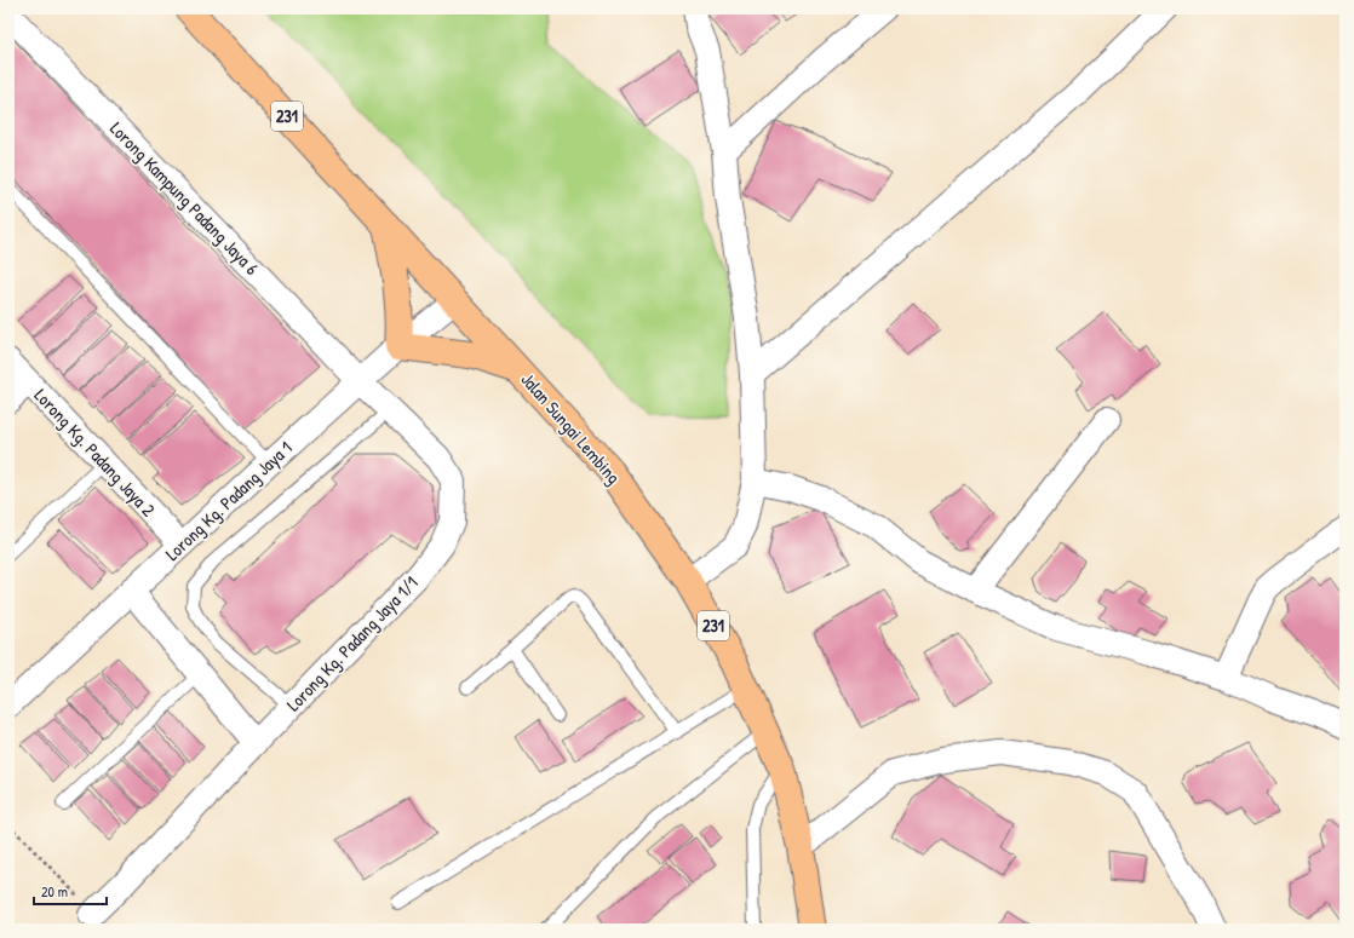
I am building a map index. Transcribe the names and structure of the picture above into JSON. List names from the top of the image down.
{
  "streets": {
    "main road": ["231", "Jalan Sungai Lembing"],
    "street": [
      "Lorong Kampung Padang Jaya 6",
      "Lorong Kg. Padang Jaya 2",
      "Lorong Kg. Padang Jaya 1",
      "Lorong Kg. Padang Jaya 1/1"
    ]
  },
  "crossings": [
    ["Lorong Kampung Padang Jaya 6", "Lorong Kg. Padang Jaya 1"],
    ["Lorong Kampung Padang Jaya 6", "Lorong Kg. Padang Jaya 1/1"],
    ["Jalan Sungai Lembing", "Lorong Kg. Padang Jaya 1"],
    ["Lorong Kg. Padang Jaya 2", "Lorong Kg. Padang Jaya 1"],
    ["Lorong Kg. Padang Jaya 1", "Lorong Kg. Padang Jaya 1/1"]
  ],
  "scale_bar": "20 m"
}
